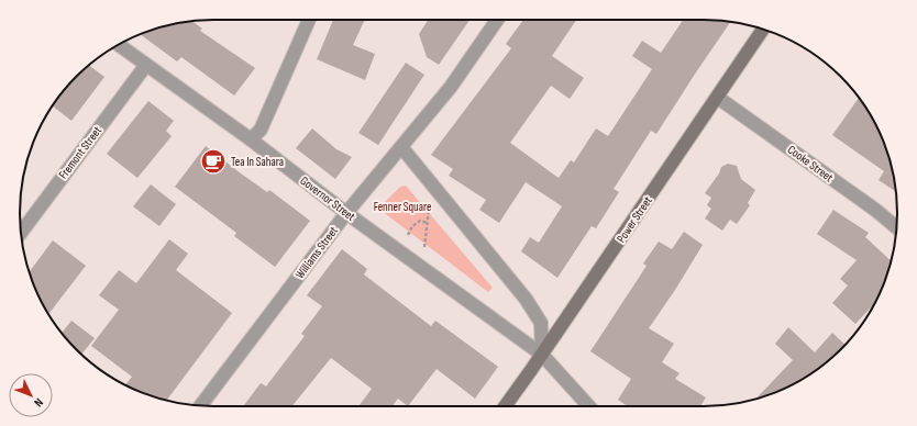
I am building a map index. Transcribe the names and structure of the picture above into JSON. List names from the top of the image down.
{
  "streets": {
    "street": [
      "Fremont Street",
      "Cooke Street",
      "Governor Street",
      "Power Street",
      "Williams Street"
    ]
  },
  "crossings": [
    ["Fremont Street", "Governor Street"],
    ["Cooke Street", "Power Street"],
    ["Governor Street", "Power Street"],
    ["Governor Street", "Williams Street"]
  ],
  "parks": ["Fenner Square"],
  "places": {
    "cafe": ["Tea In Sahara"]
  },
  "north": "bottom right"
}
